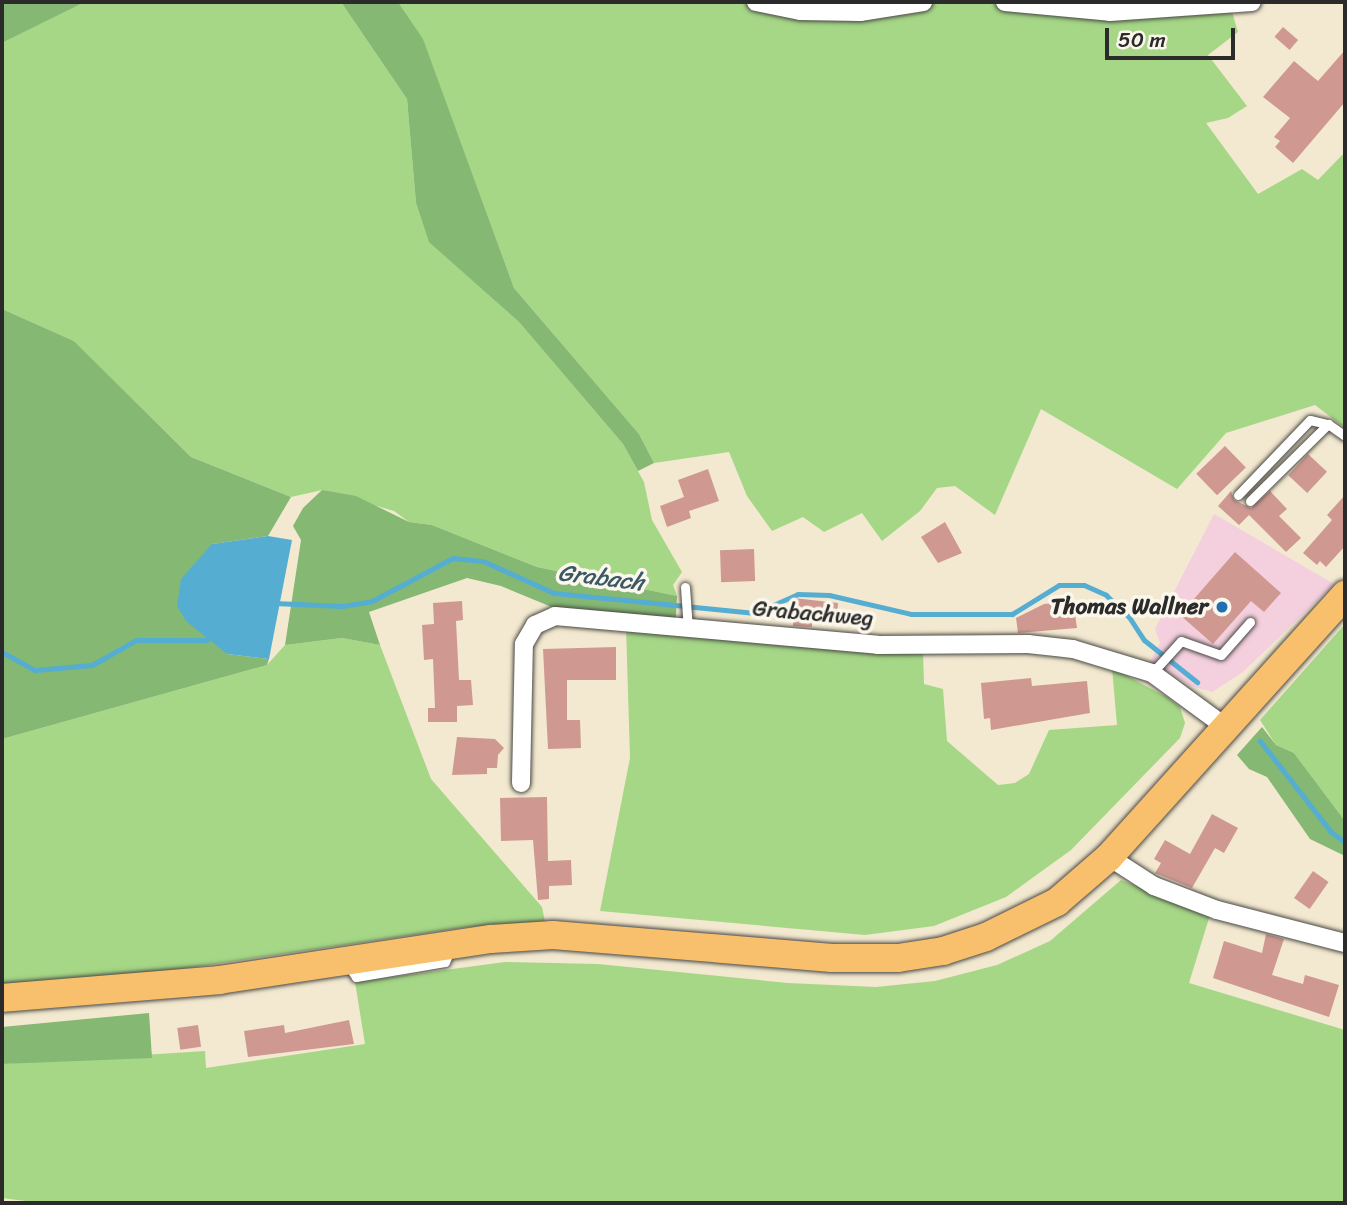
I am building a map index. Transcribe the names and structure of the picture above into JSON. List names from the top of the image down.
{
  "streets": {
    "street": ["Grabachweg"]
  },
  "water": ["Grabach"],
  "places": ["Thomas Wallner"],
  "scale_bar": "50 m"
}
